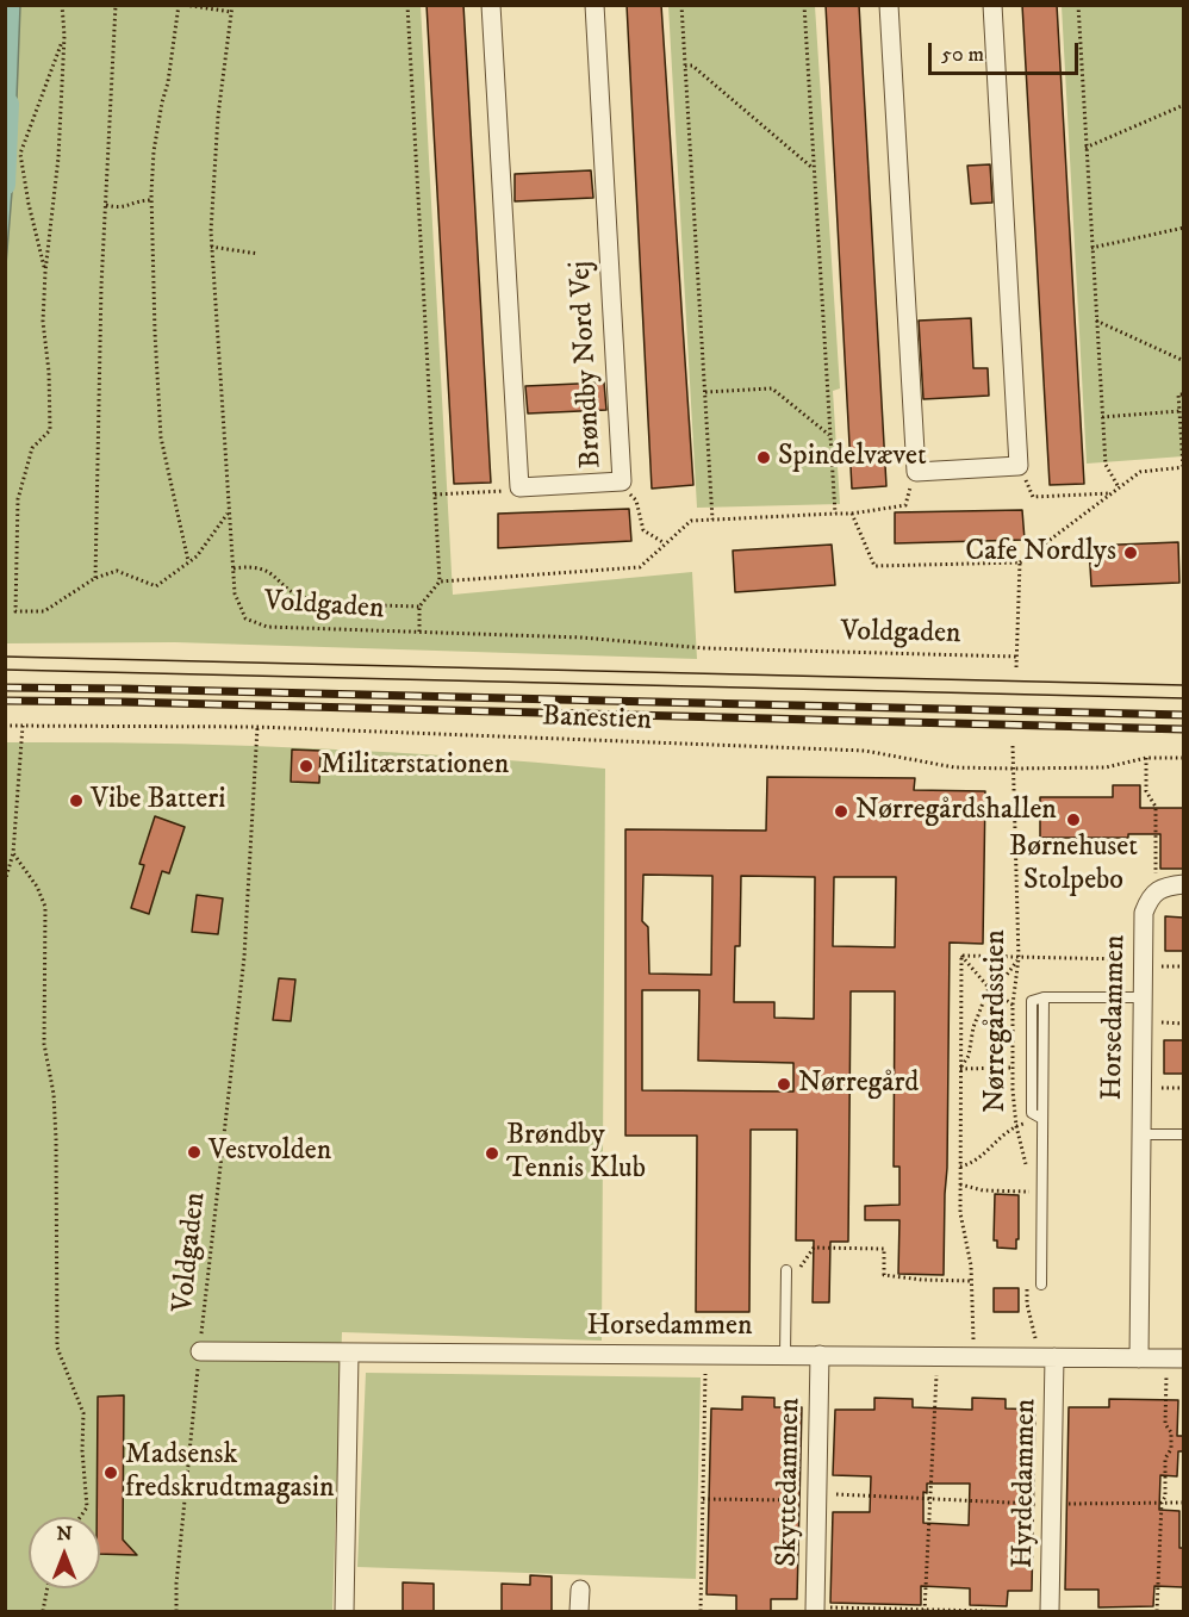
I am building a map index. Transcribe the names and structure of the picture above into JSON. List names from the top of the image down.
{
  "streets": {
    "street": [
      "Brøndby Nord Vej",
      "Horsedammen",
      "Skyttedammen",
      "Hyrdedammen"
    ],
    "path": ["Voldgaden", "Banestien", "Nørregårdsstien"]
  },
  "crossings": [
    ["Voldgaden", "Banestien"],
    ["Voldgaden", "Horsedammen"],
    ["Banestien", "Nørregårdsstien"],
    ["Horsedammen", "Skyttedammen"],
    ["Horsedammen", "Hyrdedammen"]
  ],
  "places": [
    "Spindelvævet",
    "Cafe Nordlys",
    "Militærstationen",
    "Vibe Batteri",
    "Nørregårdshallen",
    "Børnehuset Stolpebo",
    "Nørregård",
    "Vestvolden",
    "Brøndby Tennis Klub",
    "Madsensk fredskrudtmagasin"
  ],
  "scale_bar": "50 m",
  "north": "top"
}
